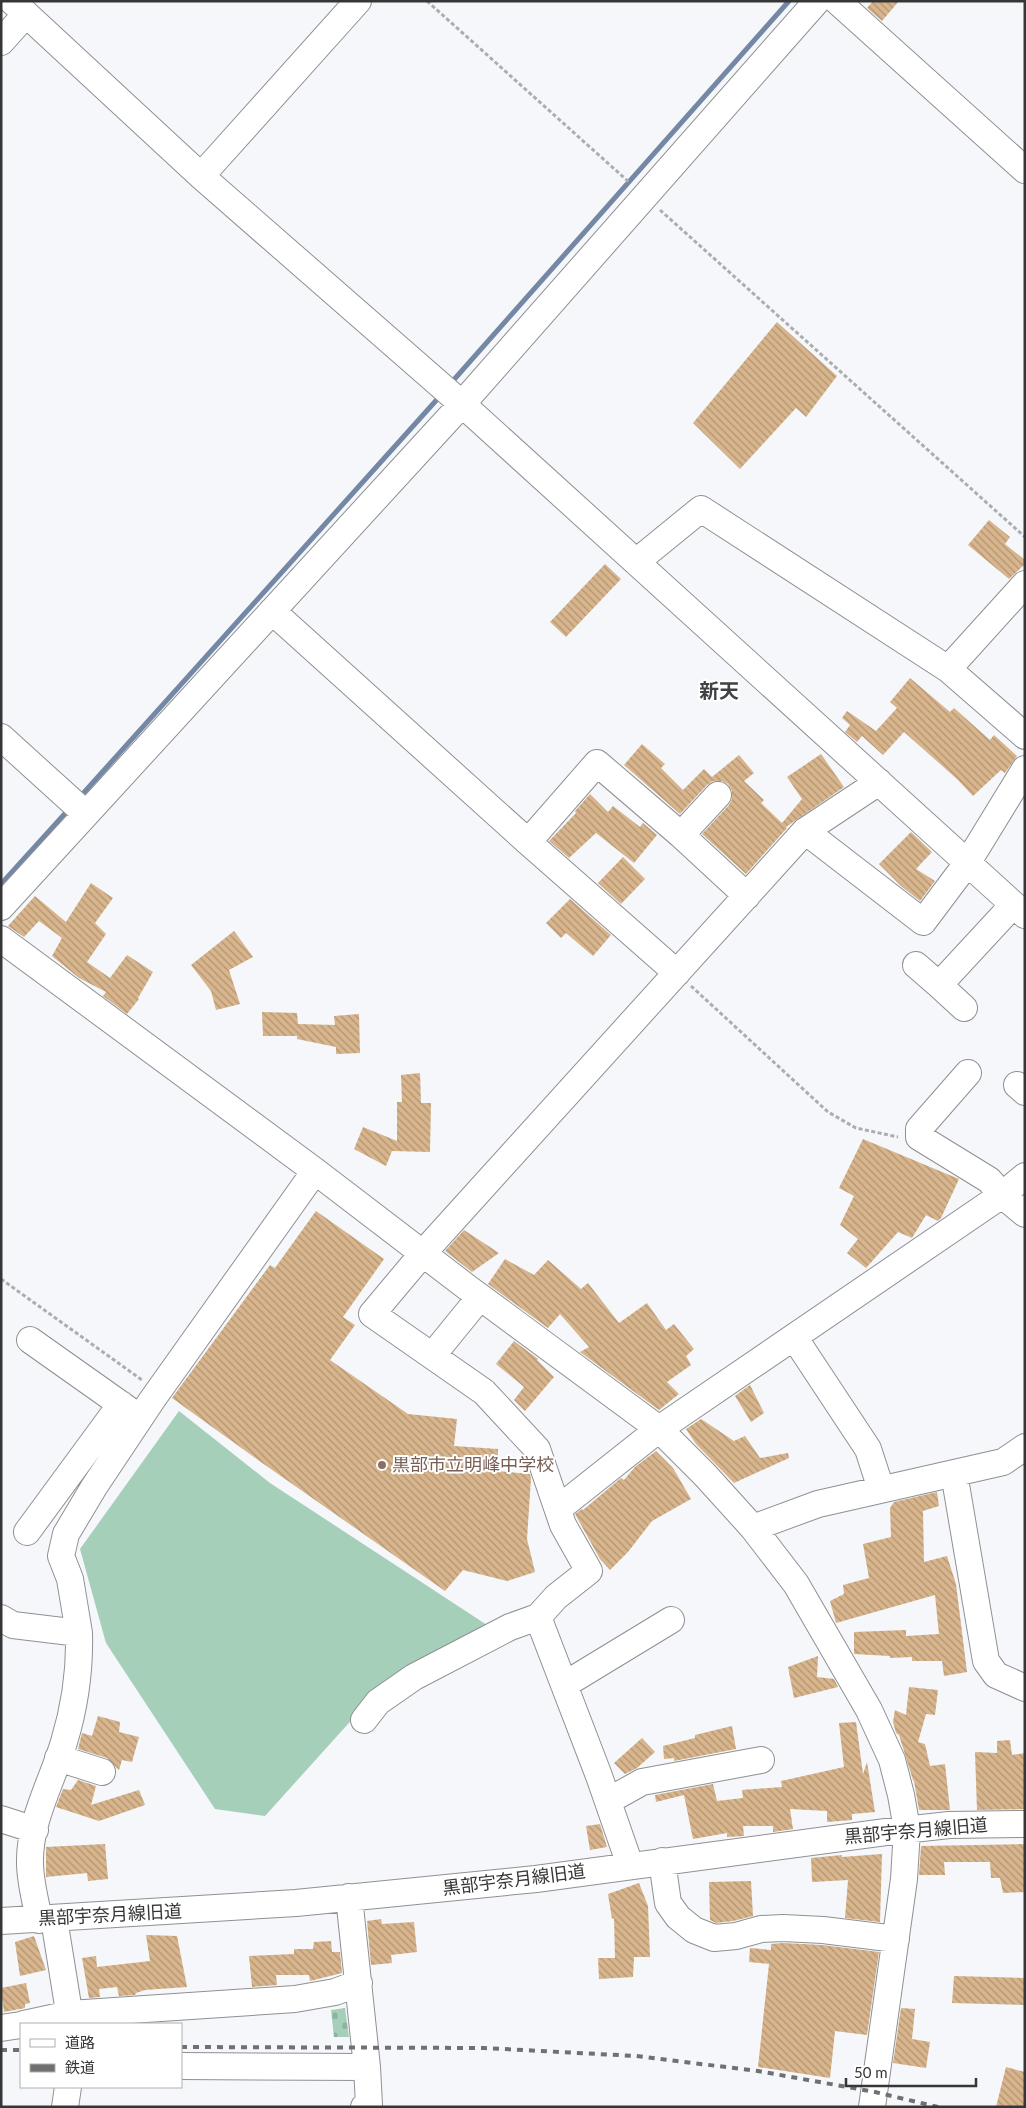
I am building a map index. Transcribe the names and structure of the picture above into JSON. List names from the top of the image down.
{
  "streets": {
    "street": ["黒部宇奈月線旧道"]
  },
  "districts": ["新天"],
  "places": ["黒部市立明峰中学校"],
  "legend": ["道路", "鉄道"],
  "scale_bar": "50 m"
}
